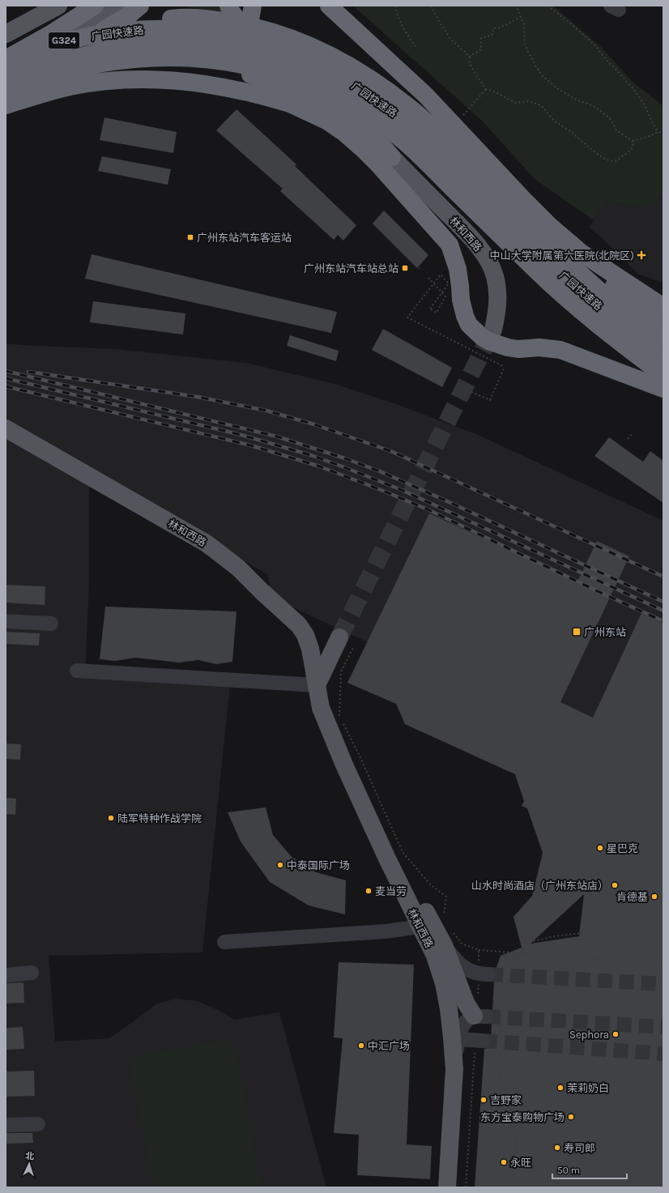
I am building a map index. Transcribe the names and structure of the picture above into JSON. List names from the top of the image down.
{
  "streets": {
    "highway": ["广园快速路"],
    "main road": ["G324", "林和西路"]
  },
  "places": {
    "transit": ["广州东站汽车客运站", "广州东站汽车站总站", "广州东站"],
    "health": ["中山大学附属第六医院(北院区)"],
    "other": [
      "陆军特种作战学院",
      "星巴克",
      "中泰国际广场",
      "山水时尚酒店（广州东站店）",
      "麦当劳",
      "肯德基",
      "Sephora",
      "中汇广场",
      "茉莉奶白",
      "吉野家",
      "东方宝泰购物广场",
      "寿司郎",
      "永旺"
    ]
  },
  "scale_bar": "50 m",
  "north": "top"
}
